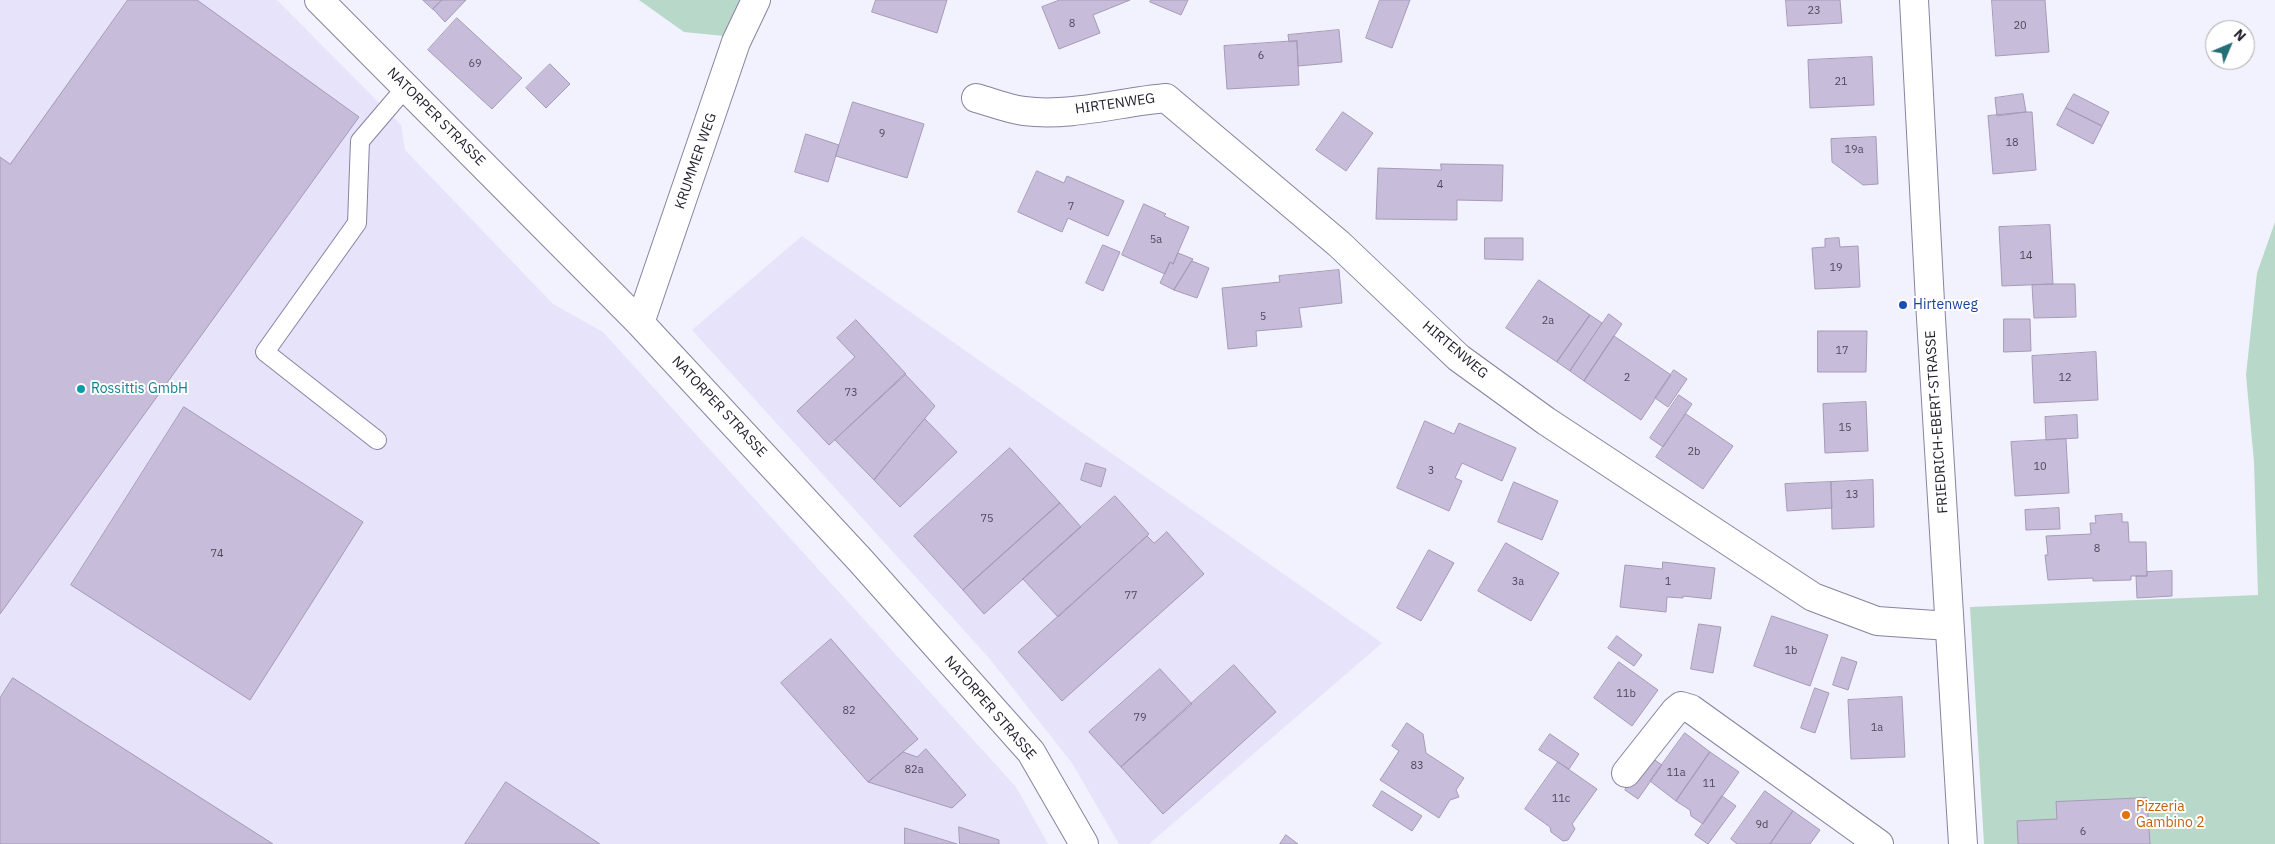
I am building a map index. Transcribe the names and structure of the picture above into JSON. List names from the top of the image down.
{
  "streets": {
    "street": [
      "HIRTENWEG",
      "NATORPER STRASSE",
      "KRUMMER WEG",
      "FRIEDRICH-EBERT-STRASSE"
    ]
  },
  "crossings": [
    ["HIRTENWEG", "FRIEDRICH-EBERT-STRASSE"],
    ["NATORPER STRASSE", "KRUMMER WEG"]
  ],
  "places": ["Hirtenweg", "Rossittis GmbH", "Pizzeria Gambino 2"],
  "house_numbers": [
    "23",
    "8",
    "20",
    "6",
    "69",
    "21",
    "9",
    "18",
    "19a",
    "4",
    "7",
    "5a",
    "14",
    "19",
    "5",
    "2a",
    "17",
    "2",
    "12",
    "73",
    "15",
    "2b",
    "10",
    "3",
    "13",
    "75",
    "8",
    "74",
    "3a",
    "1",
    "77",
    "1b",
    "11b",
    "82",
    "79",
    "1a",
    "83",
    "82a",
    "11a",
    "11",
    "11c",
    "9d",
    "6"
  ],
  "north": "top right"
}
